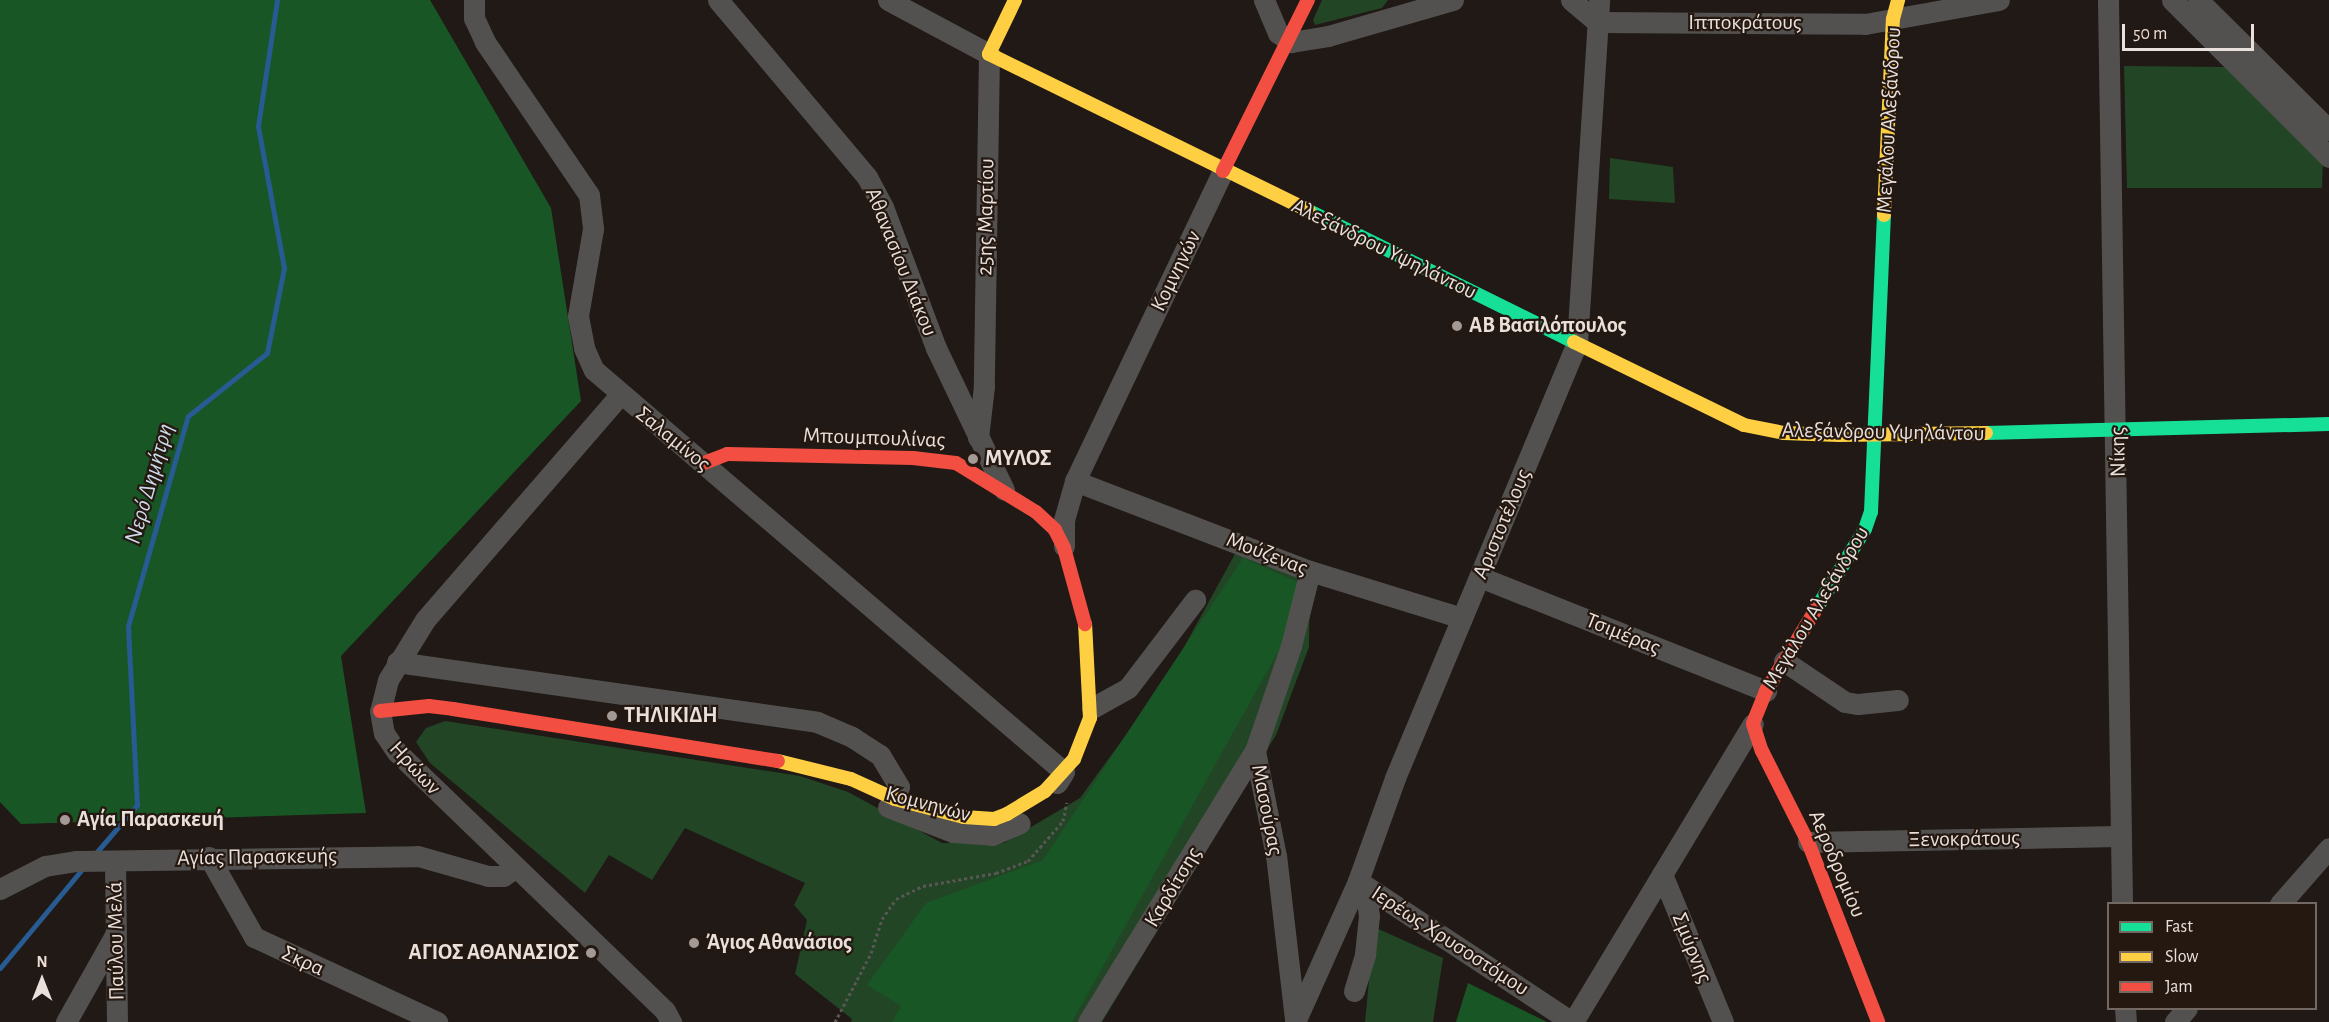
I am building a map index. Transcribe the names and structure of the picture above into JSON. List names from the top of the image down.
{
  "streets": {
    "street": [
      "Ιπποκράτους",
      "Μεγάλου Αλεξάνδρου",
      "25ης Μαρτίου",
      "Αλεξάνδρου Υψηλάντου",
      "Αθανασίου Διάκου",
      "Κομνηνών",
      "Μπουμπουλίνας",
      "Σαλαμίνος",
      "Νίκης",
      "Αριστοτέλους",
      "Μούζενας",
      "Τσιμέρας",
      "Ηρώων",
      "Μασούρας",
      "Ξενοκράτους",
      "Αγίας Παρασκευής",
      "Αεροδρομίου",
      "Καρδίτσης",
      "Παύλου Μελά",
      "Ιερέως Χρυσοστόμου",
      "Σμύρνης",
      "Σκρα"
    ]
  },
  "crossings": [
    ["Ιπποκράτους", "Μεγάλου Αλεξάνδρου"],
    ["Ιπποκράτους", "Αριστοτέλους"],
    ["Μεγάλου Αλεξάνδρου", "Αλεξάνδρου Υψηλάντου"],
    ["Μεγάλου Αλεξάνδρου", "Τσιμέρας"],
    ["Μεγάλου Αλεξάνδρου", "Αεροδρομίου"],
    ["Μεγάλου Αλεξάνδρου", "Ιερέως Χρυσοστόμου"],
    ["Μεγάλου Αλεξάνδρου", "Σμύρνης"],
    ["25ης Μαρτίου", "Αλεξάνδρου Υψηλάντου"],
    ["25ης Μαρτίου", "Αθανασίου Διάκου"],
    ["Αλεξάνδρου Υψηλάντου", "Κομνηνών"],
    ["Αλεξάνδρου Υψηλάντου", "Νίκης"],
    ["Αλεξάνδρου Υψηλάντου", "Αριστοτέλους"],
    ["Αθανασίου Διάκου", "Μπουμπουλίνας"],
    ["Κομνηνών", "Μπουμπουλίνας"],
    ["Κομνηνών", "Σαλαμίνος"],
    ["Κομνηνών", "Μούζενας"],
    ["Κομνηνών", "Ηρώων"],
    ["Μπουμπουλίνας", "Σαλαμίνος"],
    ["Σαλαμίνος", "Ηρώων"],
    ["Νίκης", "Ξενοκράτους"],
    ["Αριστοτέλους", "Μούζενας"],
    ["Αριστοτέλους", "Τσιμέρας"],
    ["Αριστοτέλους", "Μασούρας"],
    ["Αριστοτέλους", "Ιερέως Χρυσοστόμου"],
    ["Μούζενας", "Μασούρας"],
    ["Ηρώων", "Αγίας Παρασκευής"],
    ["Μασούρας", "Καρδίτσης"],
    ["Ξενοκράτους", "Αεροδρομίου"],
    ["Αγίας Παρασκευής", "Παύλου Μελά"],
    ["Αγίας Παρασκευής", "Σκρα"]
  ],
  "water": ["Νερό Δημήτρη"],
  "places": [
    "ΑΒ Βασιλόπουλος",
    "ΜΥΛΟΣ",
    "ΤΗΛΙΚΙΔΗ",
    "Αγία Παρασκευή",
    "Άγιος Αθανάσιος",
    "ΑΓΙΟΣ ΑΘΑΝΑΣΙΟΣ"
  ],
  "legend": ["Fast", "Slow", "Jam"],
  "scale_bar": "50 m",
  "north": "top"
}
